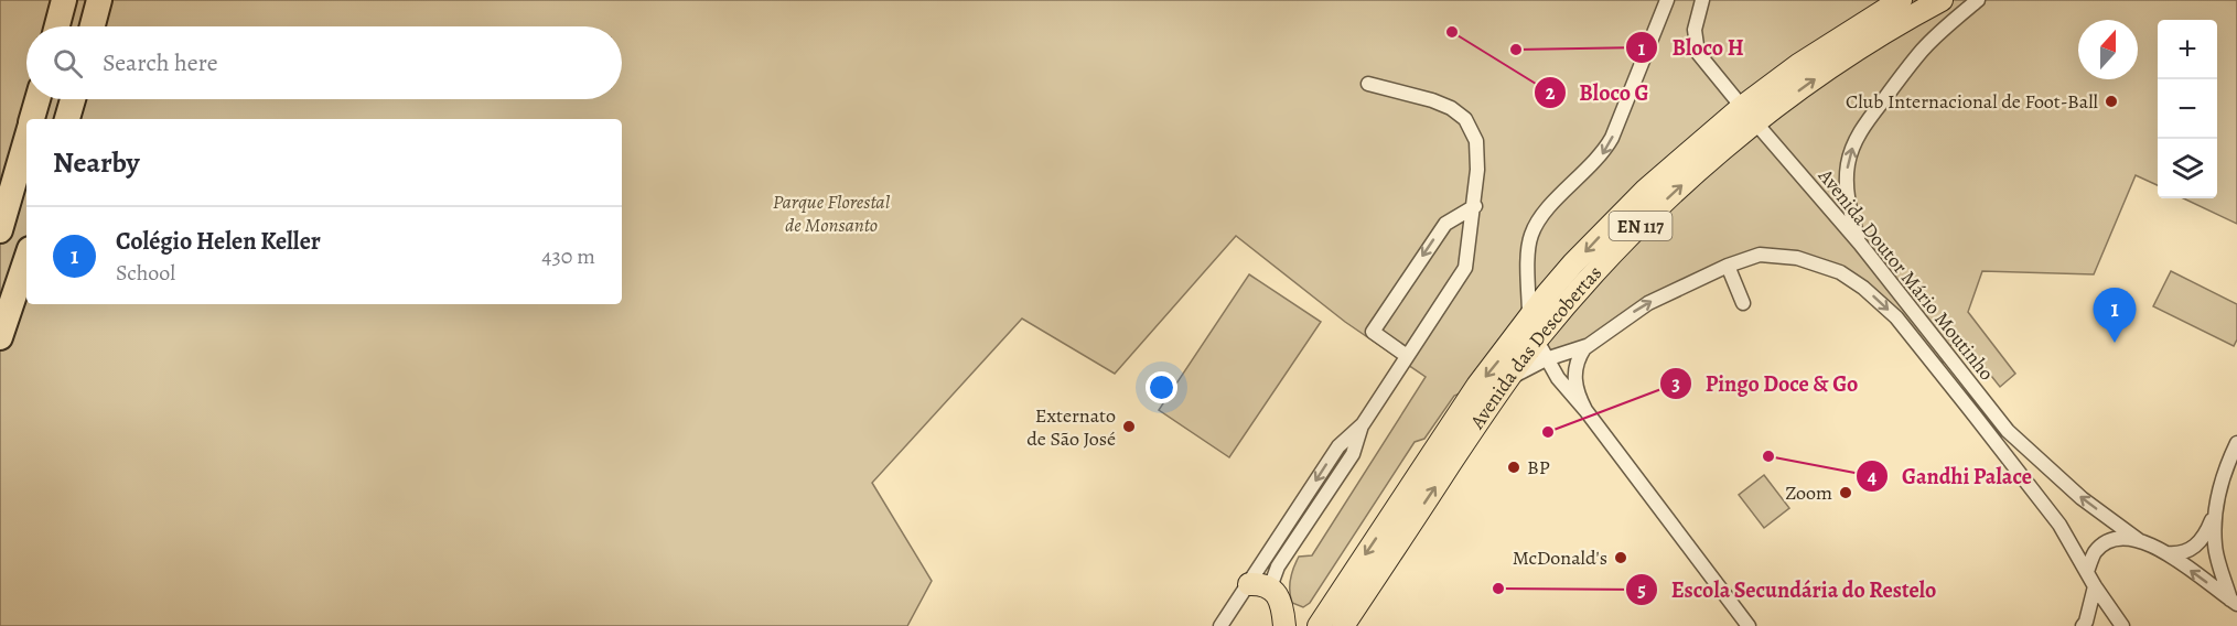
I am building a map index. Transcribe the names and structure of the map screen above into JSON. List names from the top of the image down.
{
  "streets": {
    "main road": ["EN 117", "Avenida das Descobertas"],
    "street": ["Avenida Doutor Mário Moutinho"]
  },
  "crossings": [
    ["Avenida Doutor Mário Moutinho", "Avenida das Descobertas"]
  ],
  "parks": ["Parque Florestal de Monsanto"],
  "places": [
    "Bloco G",
    "Bloco H",
    "Club Internacional de Foot-Ball",
    "Externato de São José",
    "Pingo Doce & Go",
    "Gandhi Palace",
    "BP",
    "Zoom",
    "McDonald's",
    "Escola Secundária do Restelo"
  ],
  "north": "top",
  "page": {
    "map_buttons": ["+", "−"],
    "search": "Search here",
    "heading": "Nearby",
    "list": [
      {
        "mark": "1",
        "name": "Colégio Helen Keller",
        "note": "School",
        "value": "430 m"
      }
    ],
    "pins": "1"
  }
}
